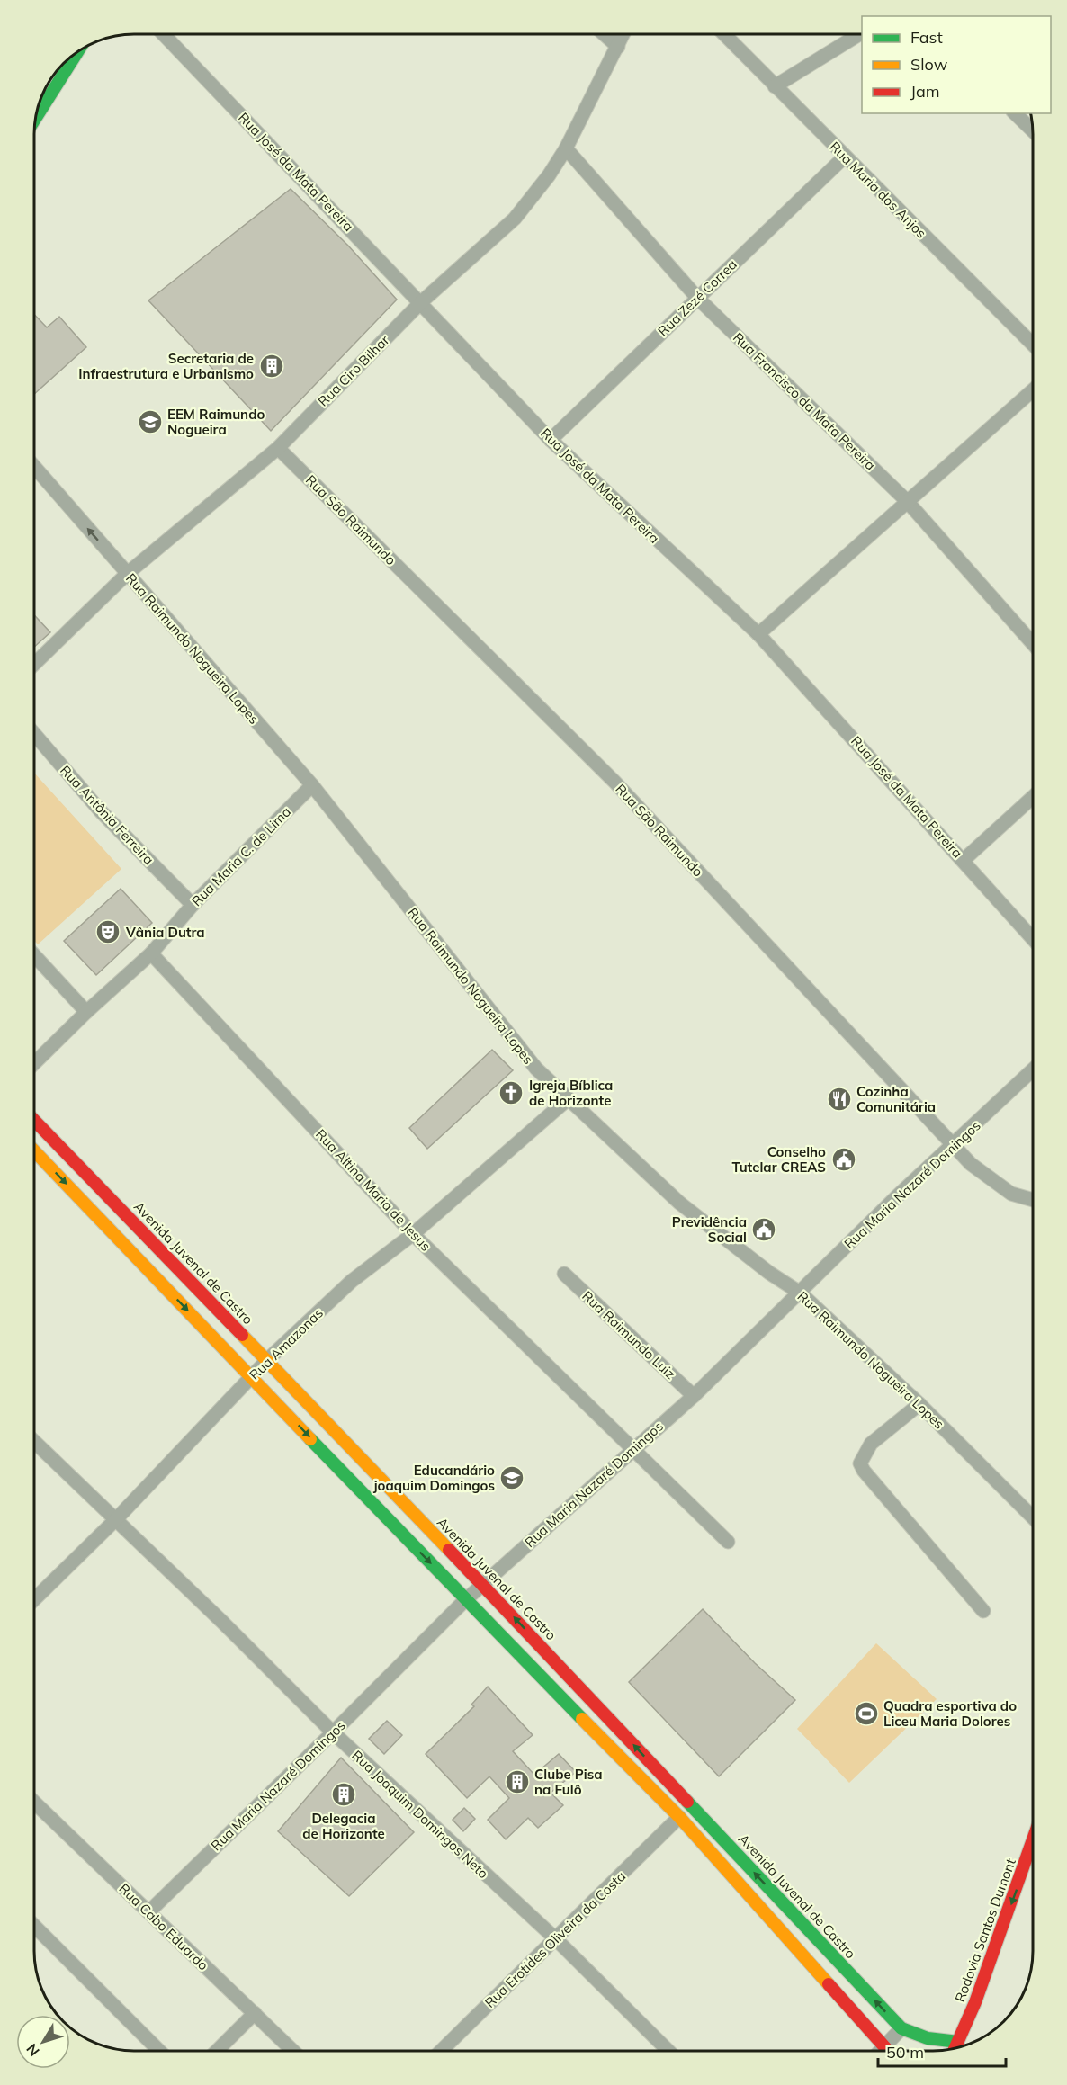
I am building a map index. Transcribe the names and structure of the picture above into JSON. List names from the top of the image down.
{
  "streets": {
    "main road": ["Avenida Juvenal de Castro", "Rodovia Santos Dumont"],
    "street": [
      "Rua José da Mata Pereira",
      "Rua Maria dos Anjos",
      "Rua Zezé Correa",
      "Rua Ciro Bilhar",
      "Rua Francisco da Mata Pereira",
      "Rua São Raimundo",
      "Rua Raimundo Nogueira Lopes",
      "Rua Antônia Ferreira",
      "Rua Maria C. de Lima",
      "Rua Maria Nazaré Domingos",
      "Rua Altina Maria de Jesus",
      "Rua Raimundo Luiz",
      "Rua Amazonas",
      "Rua Joaquim Domingos Neto",
      "Rua Cabo Eduardo",
      "Rua Erotídes Oliveira da Costa"
    ]
  },
  "crossings": [
    ["Rua José da Mata Pereira", "Rua Zezé Correa"],
    ["Rua José da Mata Pereira", "Rua Ciro Bilhar"],
    ["Rua Maria dos Anjos", "Rua Zezé Correa"],
    ["Rua Zezé Correa", "Rua Francisco da Mata Pereira"],
    ["Rua Ciro Bilhar", "Rua Francisco da Mata Pereira"],
    ["Rua Ciro Bilhar", "Rua São Raimundo"],
    ["Rua Ciro Bilhar", "Rua Raimundo Nogueira Lopes"],
    ["Rua São Raimundo", "Rua Maria Nazaré Domingos"],
    ["Rua Raimundo Nogueira Lopes", "Rua Maria C. de Lima"],
    ["Rua Raimundo Nogueira Lopes", "Rua Maria Nazaré Domingos"],
    ["Rua Raimundo Nogueira Lopes", "Rua Amazonas"],
    ["Rua Antônia Ferreira", "Rua Maria C. de Lima"],
    ["Rua Maria C. de Lima", "Rua Altina Maria de Jesus"],
    ["Rua Maria Nazaré Domingos", "Rua Altina Maria de Jesus"],
    ["Rua Maria Nazaré Domingos", "Avenida Juvenal de Castro"],
    ["Rua Maria Nazaré Domingos", "Rua Raimundo Luiz"],
    ["Rua Maria Nazaré Domingos", "Rua Joaquim Domingos Neto"],
    ["Rua Maria Nazaré Domingos", "Rua Cabo Eduardo"],
    ["Rua Altina Maria de Jesus", "Rua Amazonas"],
    ["Avenida Juvenal de Castro", "Rua Amazonas"],
    ["Avenida Juvenal de Castro", "Rodovia Santos Dumont"],
    ["Rua Amazonas", "Rua Joaquim Domingos Neto"],
    ["Rua Joaquim Domingos Neto", "Rua Erotídes Oliveira da Costa"]
  ],
  "one_way": ["Rodovia Santos Dumont"],
  "places": {
    "building": ["Secretaria de Infraestrutura e Urbanismo", "Clube Pisa na Fulô", "Delegacia de Horizonte"],
    "school or university": ["EEM Raimundo Nogueira", "Educandário joaquim Domingos"],
    "theatre": ["Vânia Dutra"],
    "church": ["Igreja Bíblica de Horizonte"],
    "restaurant": ["Cozinha Comunitária"],
    "public building": ["Conselho Tutelar CREAS", "Previdência Social"],
    "sports": ["Quadra esportiva do Liceu Maria Dolores"]
  },
  "legend": ["Fast", "Slow", "Jam"],
  "scale_bar": "50 m",
  "north": "bottom left"
}
